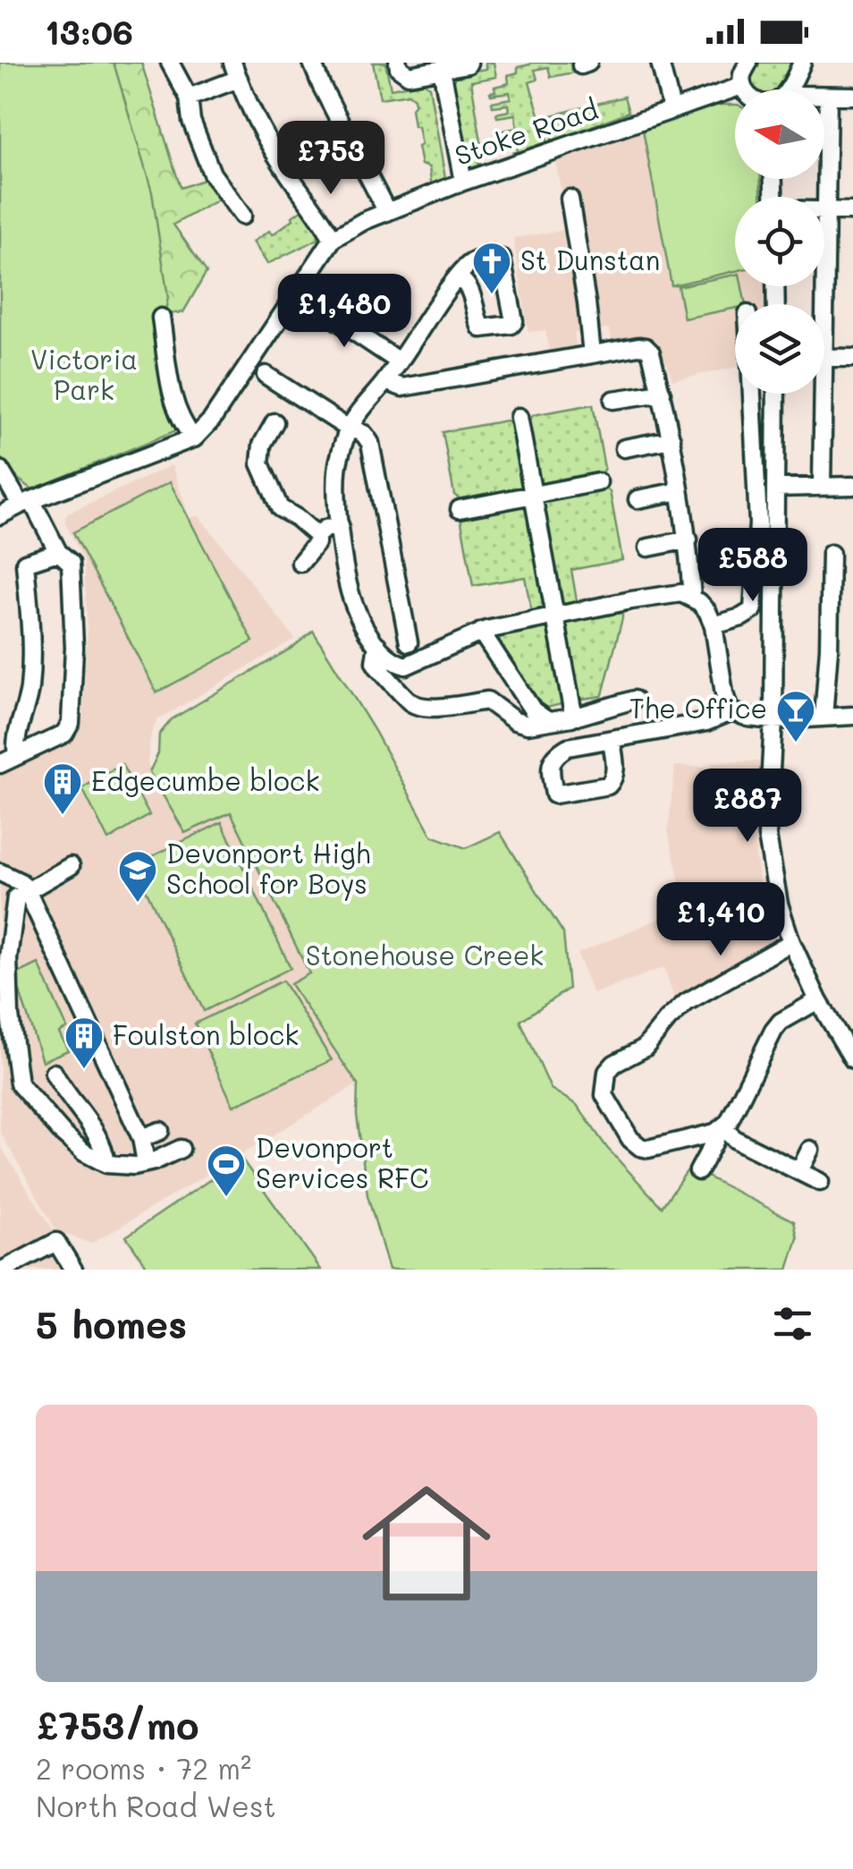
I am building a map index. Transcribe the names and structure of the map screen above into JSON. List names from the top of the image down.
{
  "streets": {
    "street": ["Stoke Road"]
  },
  "parks": ["Victoria Park", "Stonehouse Creek"],
  "places": {
    "church": ["St Dunstan"],
    "bar": ["The Office"],
    "building": ["Edgecumbe block", "Foulston block"],
    "school or university": ["Devonport High School for Boys"],
    "sports": ["Devonport Services RFC"]
  },
  "north": "left",
  "page": {
    "status": "13:06",
    "price": [
      "£753",
      "£1,480",
      "£588",
      "£887",
      "£1,410"
    ],
    "heading": "5 homes",
    "list": [
      {
        "name": "£753/mo",
        "note": "2 rooms · 72 m² · North Road West"
      }
    ]
  }
}
